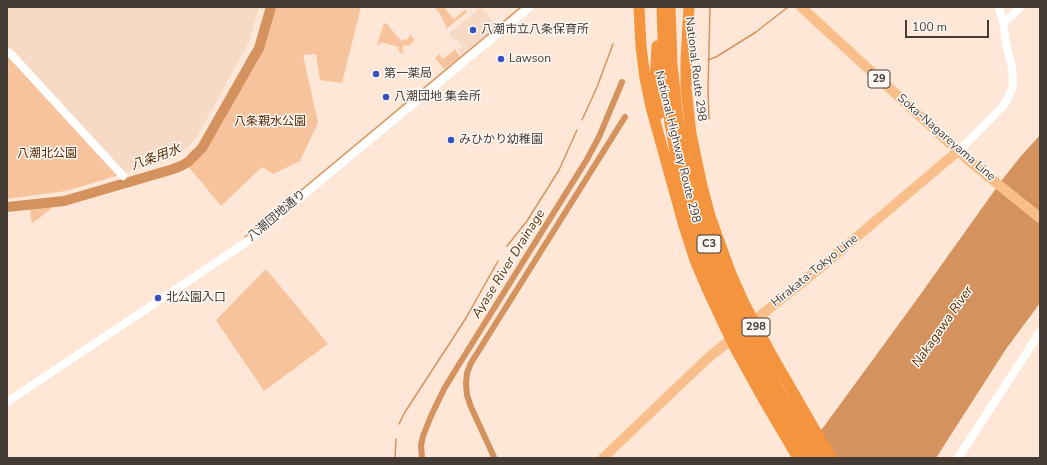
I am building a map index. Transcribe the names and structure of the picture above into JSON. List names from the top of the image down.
{
  "streets": {
    "highway": [
      "National Route 298",
      "National Highway Route 298",
      "C3",
      "298"
    ],
    "main road": ["29", "Soka-Nagareyama Line", "Hirakata-Tokyo Line"],
    "street": ["八潮団地通り"]
  },
  "crossings": [
    ["National Route 298", "National Highway Route 298"],
    ["Soka-Nagareyama Line", "Hirakata-Tokyo Line"],
    ["National Highway Route 298", "298"]
  ],
  "water": ["八条用水", "Ayase River Drainage", "Nakagawa River"],
  "parks": ["八条親水公園", "八潮北公園"],
  "places": [
    "八潮市立八条保育所",
    "Lawson",
    "第一薬局",
    "八潮団地 集会所",
    "みひかり幼稚園",
    "北公園入口"
  ],
  "scale_bar": "100 m"
}
